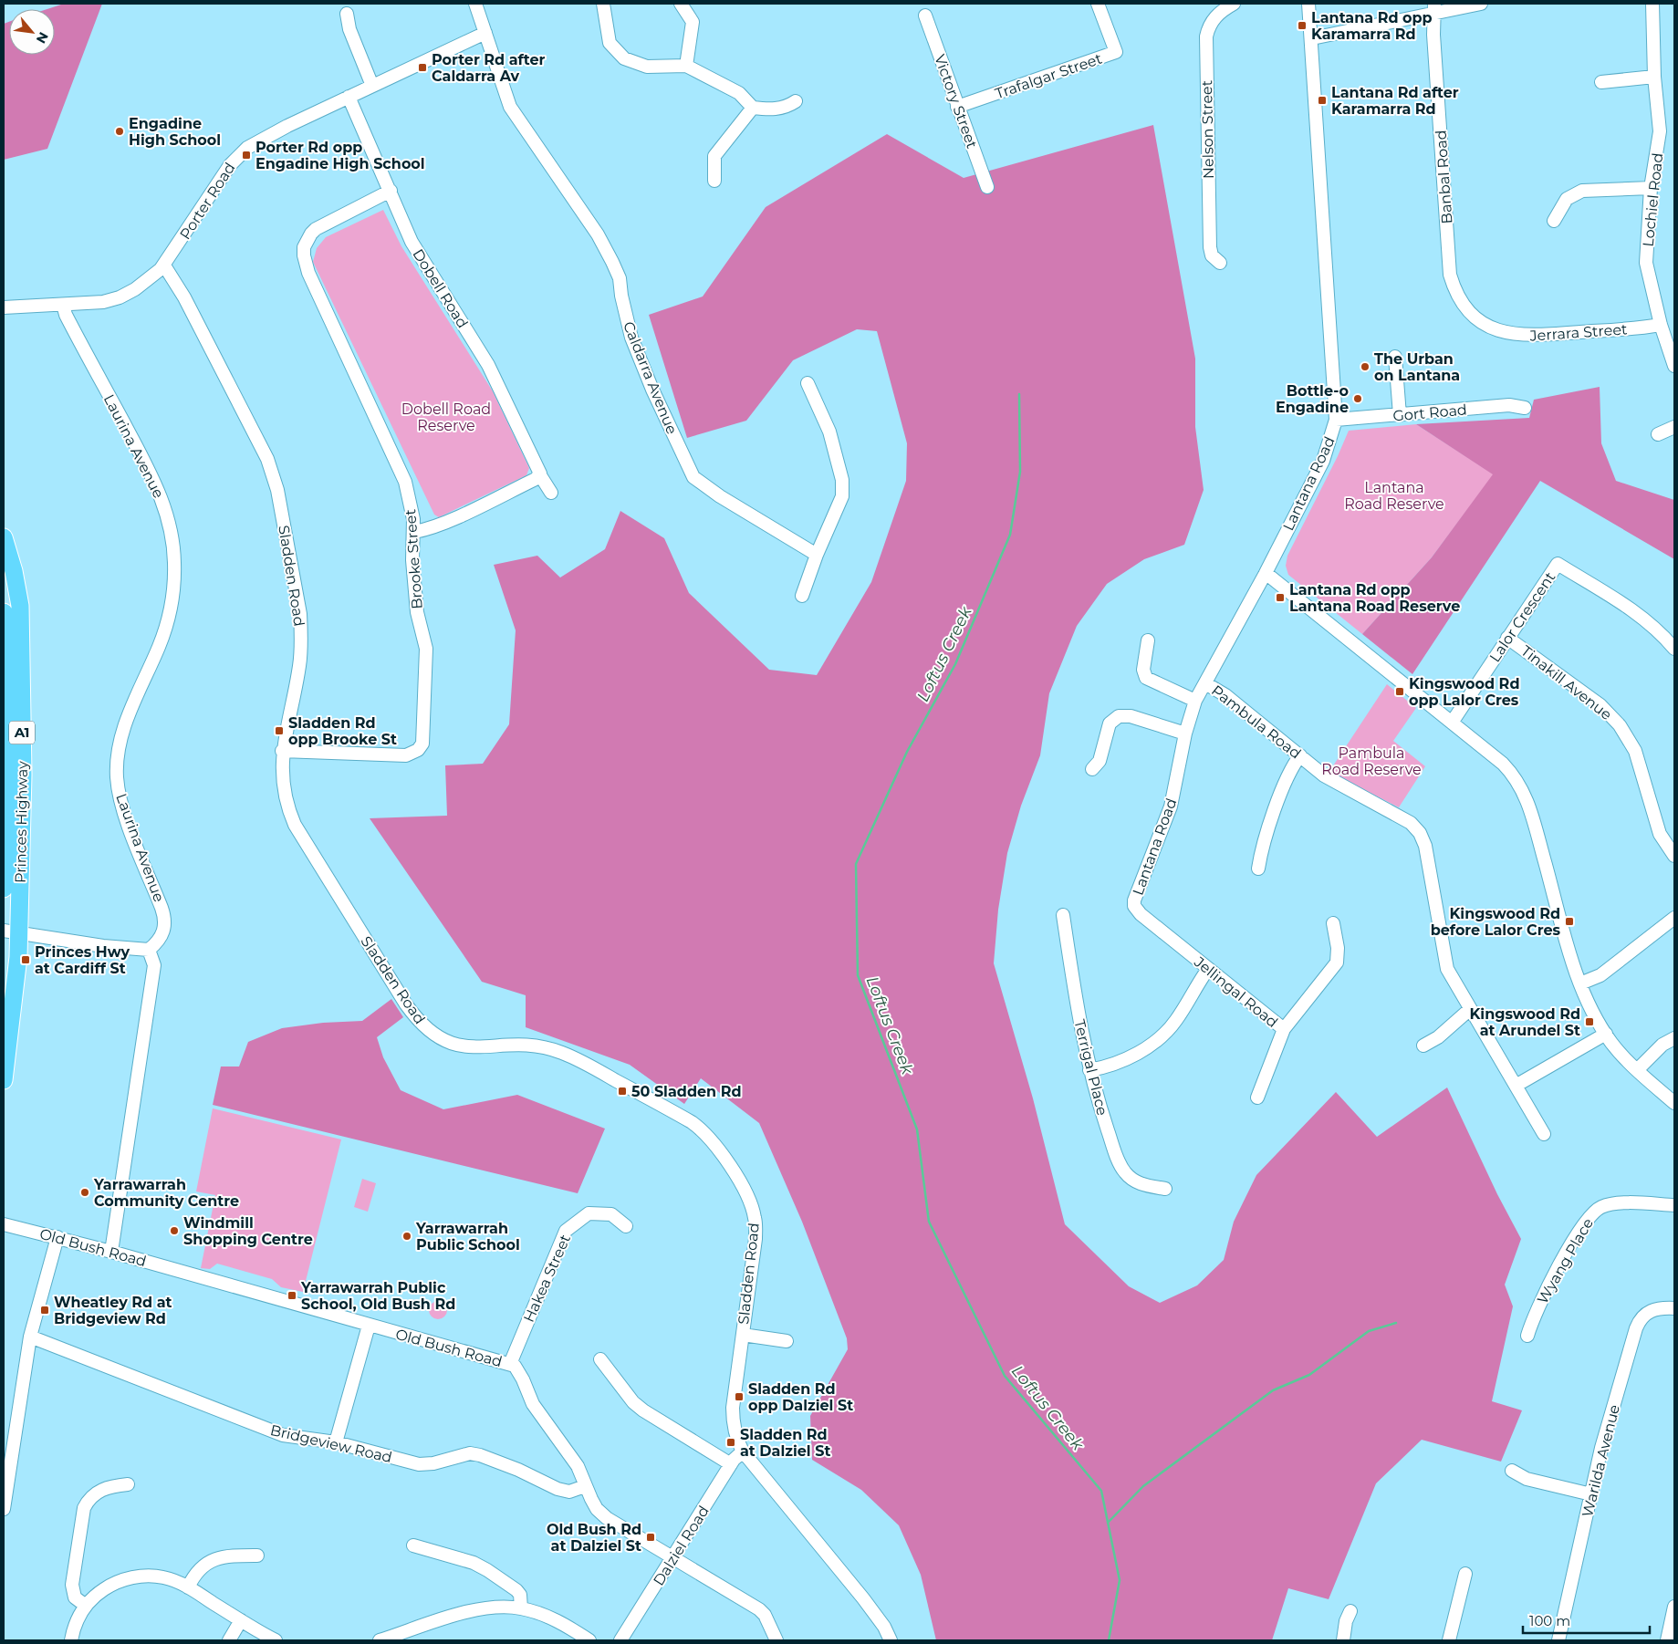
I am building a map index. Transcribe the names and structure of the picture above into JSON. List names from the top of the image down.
{
  "streets": {
    "highway": ["A1", "Princes Highway"],
    "street": [
      "Trafalgar Street",
      "Victory Street",
      "Nelson Street",
      "Banbal Road",
      "Lochiel Road",
      "Porter Road",
      "Dobell Road",
      "Jerrara Street",
      "Caldarra Avenue",
      "Gort Road",
      "Laurina Avenue",
      "Lantana Road",
      "Brooke Street",
      "Sladden Road",
      "Lalor Crescent",
      "Tinakill Avenue",
      "Pambula Road",
      "Jellingal Road",
      "Terrigal Place",
      "Old Bush Road",
      "Wyang Place",
      "Hakea Street",
      "Bridgeview Road",
      "Warilda Avenue",
      "Dalziel Road"
    ]
  },
  "crossings": [
    ["Trafalgar Street", "Victory Street"],
    ["Banbal Road", "Jerrara Street"],
    ["Lochiel Road", "Jerrara Street"],
    ["Porter Road", "Dobell Road"],
    ["Porter Road", "Caldarra Avenue"],
    ["Porter Road", "Laurina Avenue"],
    ["Porter Road", "Sladden Road"],
    ["Dobell Road", "Brooke Street"],
    ["Gort Road", "Lantana Road"],
    ["Lantana Road", "Pambula Road"],
    ["Lantana Road", "Jellingal Road"],
    ["Brooke Street", "Sladden Road"],
    ["Sladden Road", "Dalziel Road"],
    ["Lalor Crescent", "Tinakill Avenue"],
    ["Old Bush Road", "Hakea Street"],
    ["Old Bush Road", "Bridgeview Road"],
    ["Old Bush Road", "Dalziel Road"]
  ],
  "water": ["Loftus Creek"],
  "parks": ["Dobell Road Reserve", "Lantana Road Reserve", "Pambula Road Reserve"],
  "places": {
    "transit": [
      "Lantana Rd opp Karamarra Rd",
      "Porter Rd after Caldarra Av",
      "Lantana Rd after Karamarra Rd",
      "Porter Rd opp Engadine High School",
      "Lantana Rd opp Lantana Road Reserve",
      "Kingswood Rd opp Lalor Cres",
      "Sladden Rd opp Brooke St",
      "Kingswood Rd before Lalor Cres",
      "Princes Hwy at Cardiff St",
      "Kingswood Rd at Arundel St",
      "50 Sladden Rd",
      "Yarrawarrah Public School, Old Bush Rd",
      "Wheatley Rd at Bridgeview Rd",
      "Sladden Rd opp Dalziel St",
      "Sladden Rd at Dalziel St",
      "Old Bush Rd at Dalziel St"
    ],
    "other": [
      "Engadine High School",
      "The Urban on Lantana",
      "Bottle-o Engadine",
      "Yarrawarrah Community Centre",
      "Windmill Shopping Centre",
      "Yarrawarrah Public School"
    ]
  },
  "scale_bar": "100 m",
  "north": "bottom right"
}
